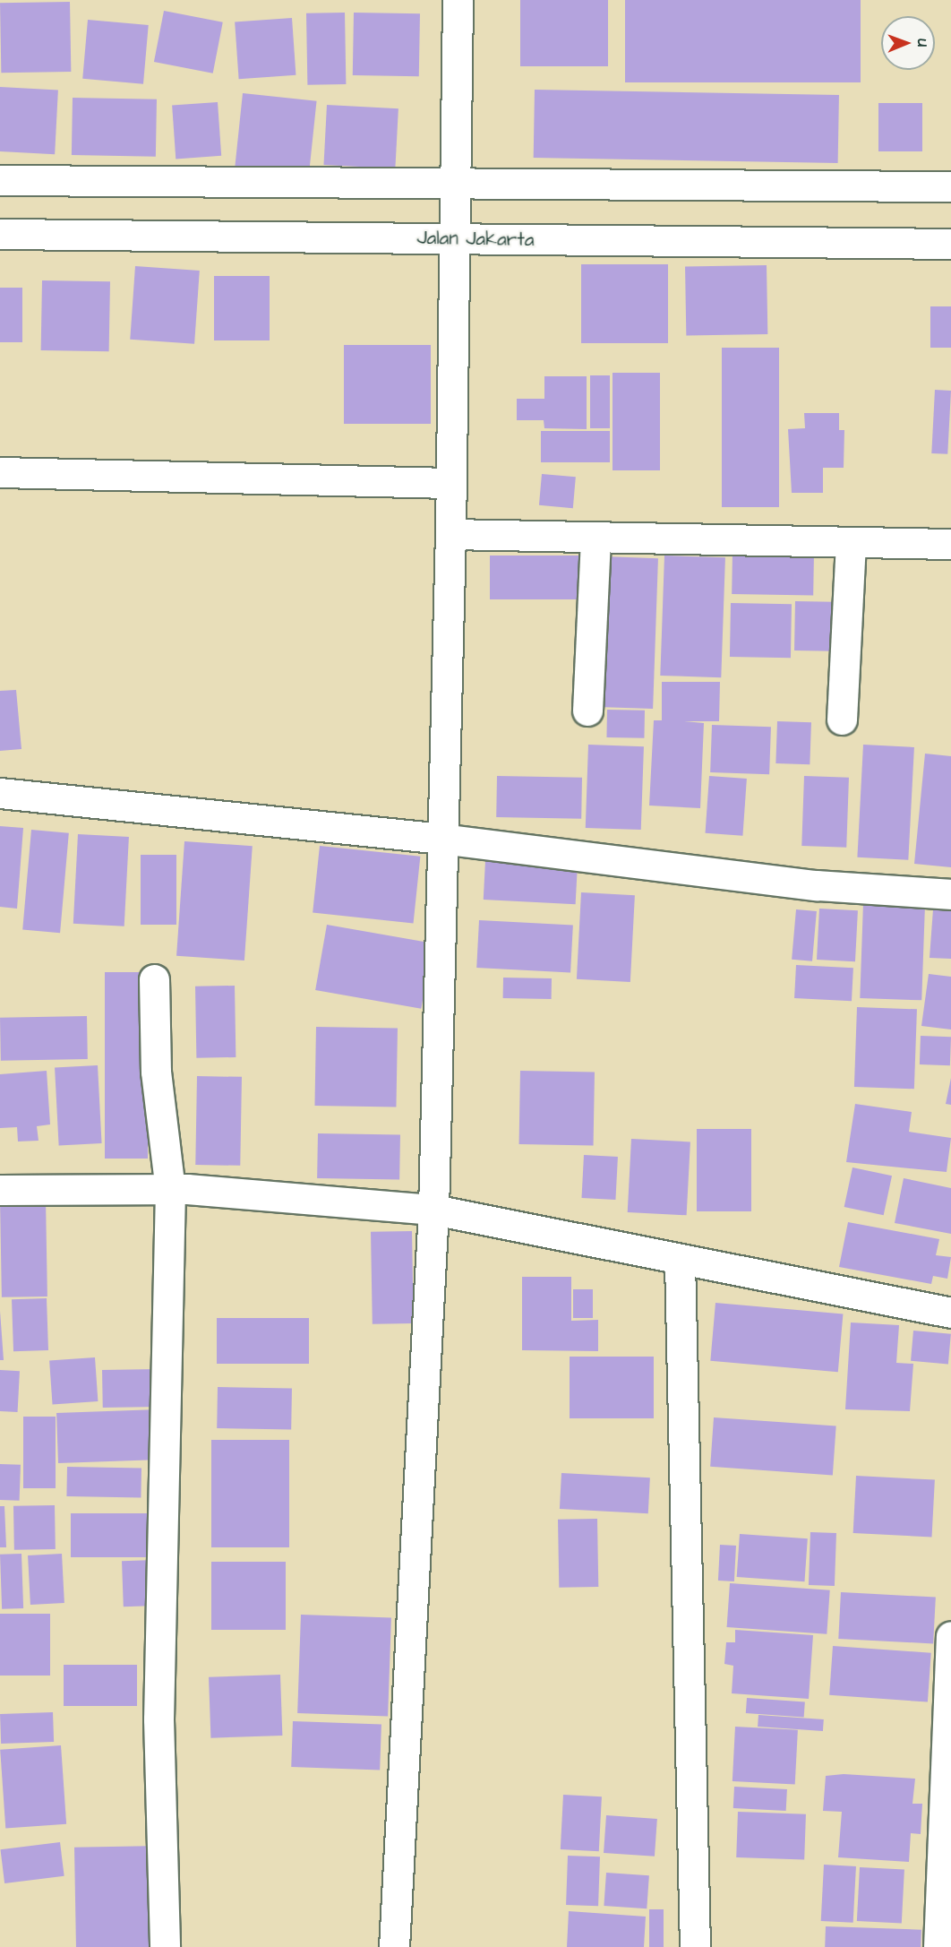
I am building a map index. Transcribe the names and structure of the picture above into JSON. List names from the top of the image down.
{
  "streets": {
    "street": ["Jalan Jakarta"]
  },
  "north": "right"
}
